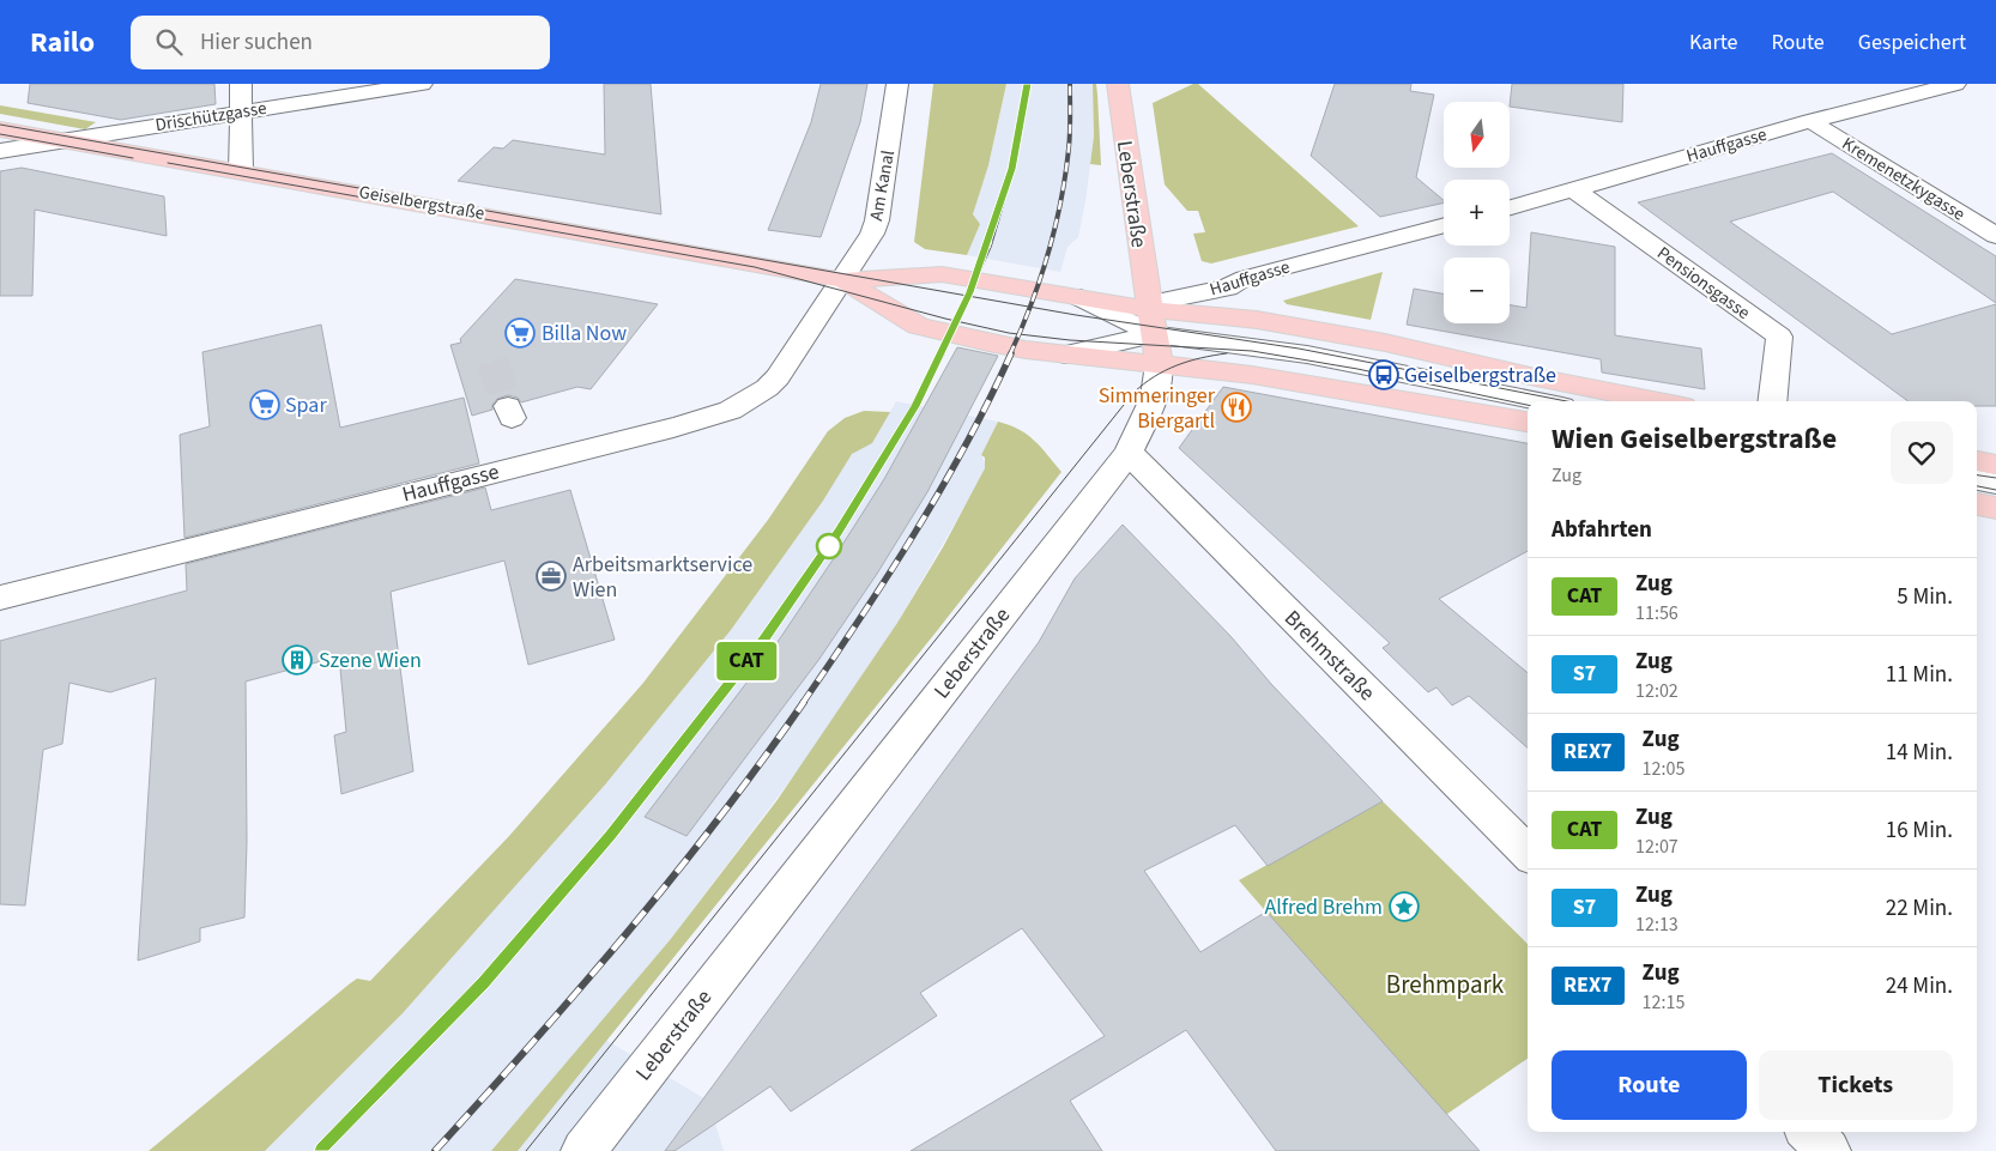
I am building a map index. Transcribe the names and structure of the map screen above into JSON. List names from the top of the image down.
{
  "streets": {
    "main road": ["Leberstraße", "Geiselbergstraße"],
    "street": [
      "Drischützgasse",
      "Hauffgasse",
      "Kremenetzkygasse",
      "Am Kanal",
      "Pensionsgasse",
      "Brehmstraße"
    ]
  },
  "crossings": [
    ["Drischützgasse", "Geiselbergstraße"],
    ["Hauffgasse", "Kremenetzkygasse"],
    ["Hauffgasse", "Am Kanal"],
    ["Hauffgasse", "Leberstraße"],
    ["Hauffgasse", "Geiselbergstraße"],
    ["Hauffgasse", "Pensionsgasse"],
    ["Am Kanal", "Geiselbergstraße"],
    ["Leberstraße", "Geiselbergstraße"],
    ["Leberstraße", "Brehmstraße"]
  ],
  "parks": ["Brehmpark"],
  "places": {
    "supermarket": ["Billa Now", "Spar"],
    "bus stop": ["Geiselbergstraße"],
    "restaurant": ["Simmeringer Biergartl"],
    "office": ["Arbeitsmarktservice Wien"],
    "building": ["Szene Wien"],
    "place": ["Alfred Brehm"]
  },
  "north": "bottom",
  "page": {
    "header": "Railo",
    "search": "Hier suchen",
    "nav": ["Karte", "Route", "Gespeichert"],
    "on_map": "CAT",
    "map_buttons": ["+", "−"],
    "heading": [
      ["Wien Geiselbergstraße", "Zug"],
      "Abfahrten"
    ],
    "list": [
      {
        "mark": "CAT",
        "name": "Zug",
        "note": "11:56",
        "value": "5 Min."
      },
      {
        "mark": "S7",
        "name": "Zug",
        "note": "12:02",
        "value": "11 Min."
      },
      {
        "mark": "REX7",
        "name": "Zug",
        "note": "12:05",
        "value": "14 Min."
      },
      {
        "mark": "CAT",
        "name": "Zug",
        "note": "12:07",
        "value": "16 Min."
      },
      {
        "mark": "S7",
        "name": "Zug",
        "note": "12:13",
        "value": "22 Min."
      },
      {
        "mark": "REX7",
        "name": "Zug",
        "note": "12:15",
        "value": "24 Min."
      }
    ],
    "buttons": ["Route", "Tickets"]
  }
}
